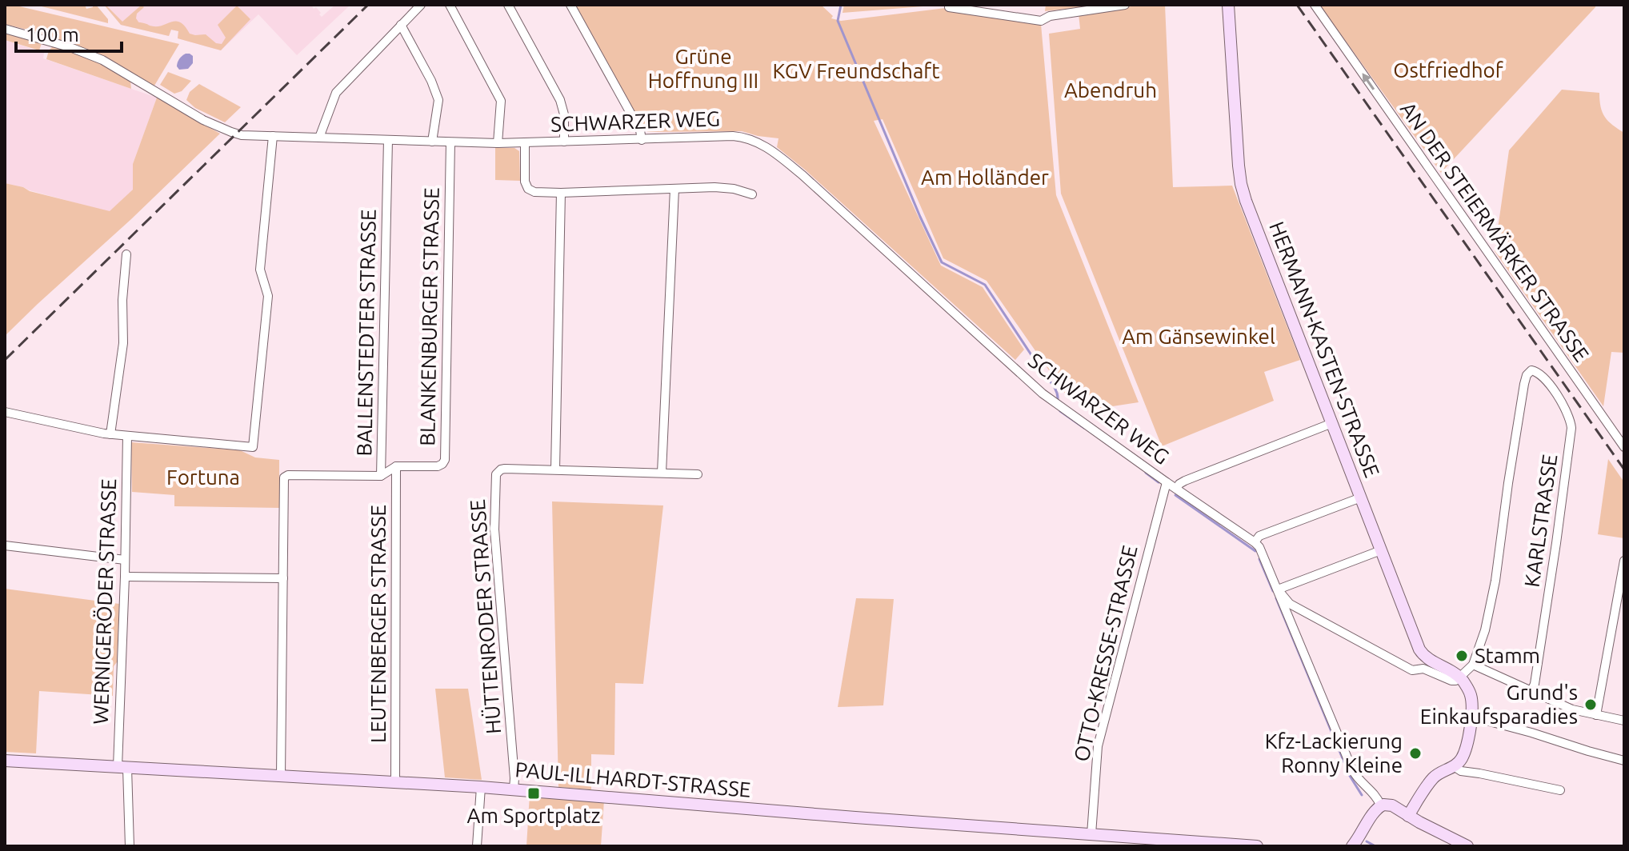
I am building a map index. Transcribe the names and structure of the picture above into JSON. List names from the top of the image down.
{
  "streets": {
    "street": [
      "SCHWARZER WEG",
      "AN DER STEIERMÄRKER STRASSE",
      "BLANKENBURGER STRASSE",
      "BALLENSTEDTER STRASSE",
      "HERMANN-KASTEN-STRASSE",
      "KARLSTRASSE",
      "WERNIGERÖDER STRASSE",
      "HÜTTENRODER STRASSE",
      "LEUTENBERGER STRASSE",
      "OTTO-KRESSE-STRASSE",
      "PAUL-ILLHARDT-STRASSE"
    ]
  },
  "crossings": [
    ["SCHWARZER WEG", "BLANKENBURGER STRASSE"],
    ["SCHWARZER WEG", "BALLENSTEDTER STRASSE"],
    ["SCHWARZER WEG", "OTTO-KRESSE-STRASSE"],
    ["BLANKENBURGER STRASSE", "BALLENSTEDTER STRASSE"],
    ["BLANKENBURGER STRASSE", "LEUTENBERGER STRASSE"],
    ["BALLENSTEDTER STRASSE", "PAUL-ILLHARDT-STRASSE"],
    ["WERNIGERÖDER STRASSE", "PAUL-ILLHARDT-STRASSE"],
    ["HÜTTENRODER STRASSE", "PAUL-ILLHARDT-STRASSE"],
    ["LEUTENBERGER STRASSE", "PAUL-ILLHARDT-STRASSE"],
    ["OTTO-KRESSE-STRASSE", "PAUL-ILLHARDT-STRASSE"]
  ],
  "one_way": ["AN DER STEIERMÄRKER STRASSE"],
  "parks": [
    "Grüne Hoffnung III",
    "Ostfriedhof",
    "KGV Freundschaft",
    "Abendruh",
    "Am Holländer",
    "Am Gänsewinkel",
    "Fortuna"
  ],
  "places": {
    "other": ["Stamm", "Grund's Einkaufsparadies", "Kfz-Lackierung Ronny Kleine"],
    "transit": ["Am Sportplatz"]
  },
  "scale_bar": "100 m"
}
